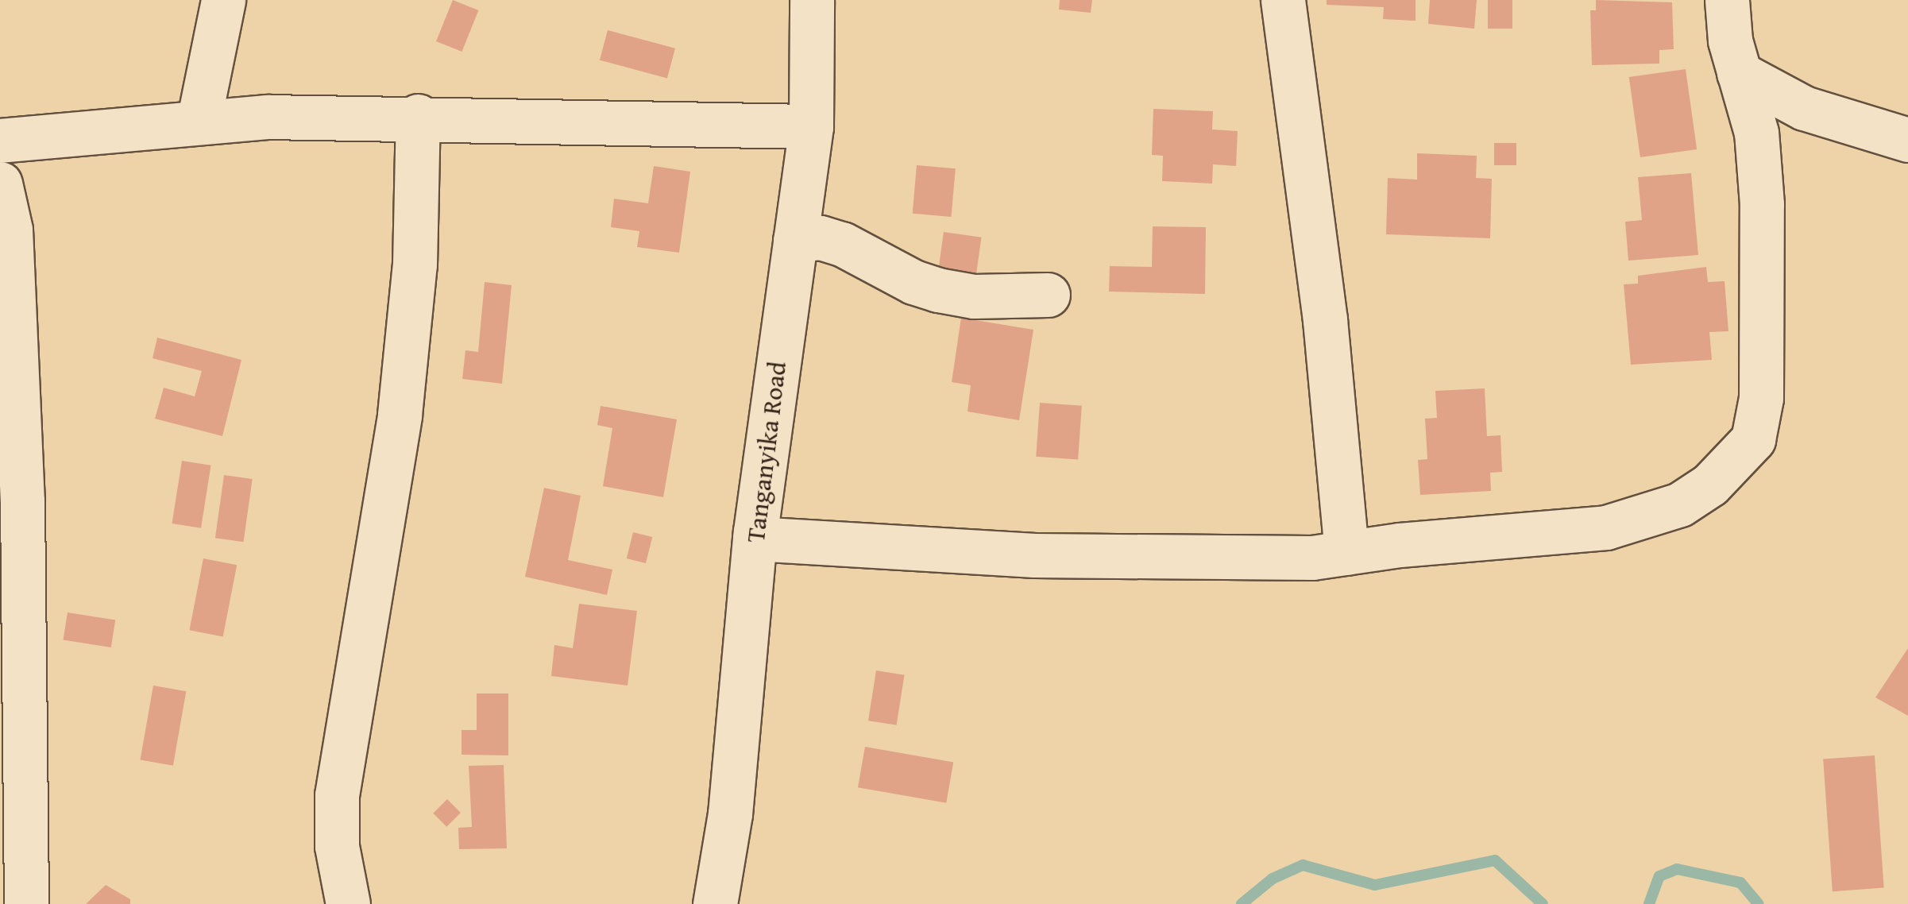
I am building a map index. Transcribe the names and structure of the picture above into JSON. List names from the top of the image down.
{
  "streets": {
    "street": ["Tanganyika Road"]
  }
}
